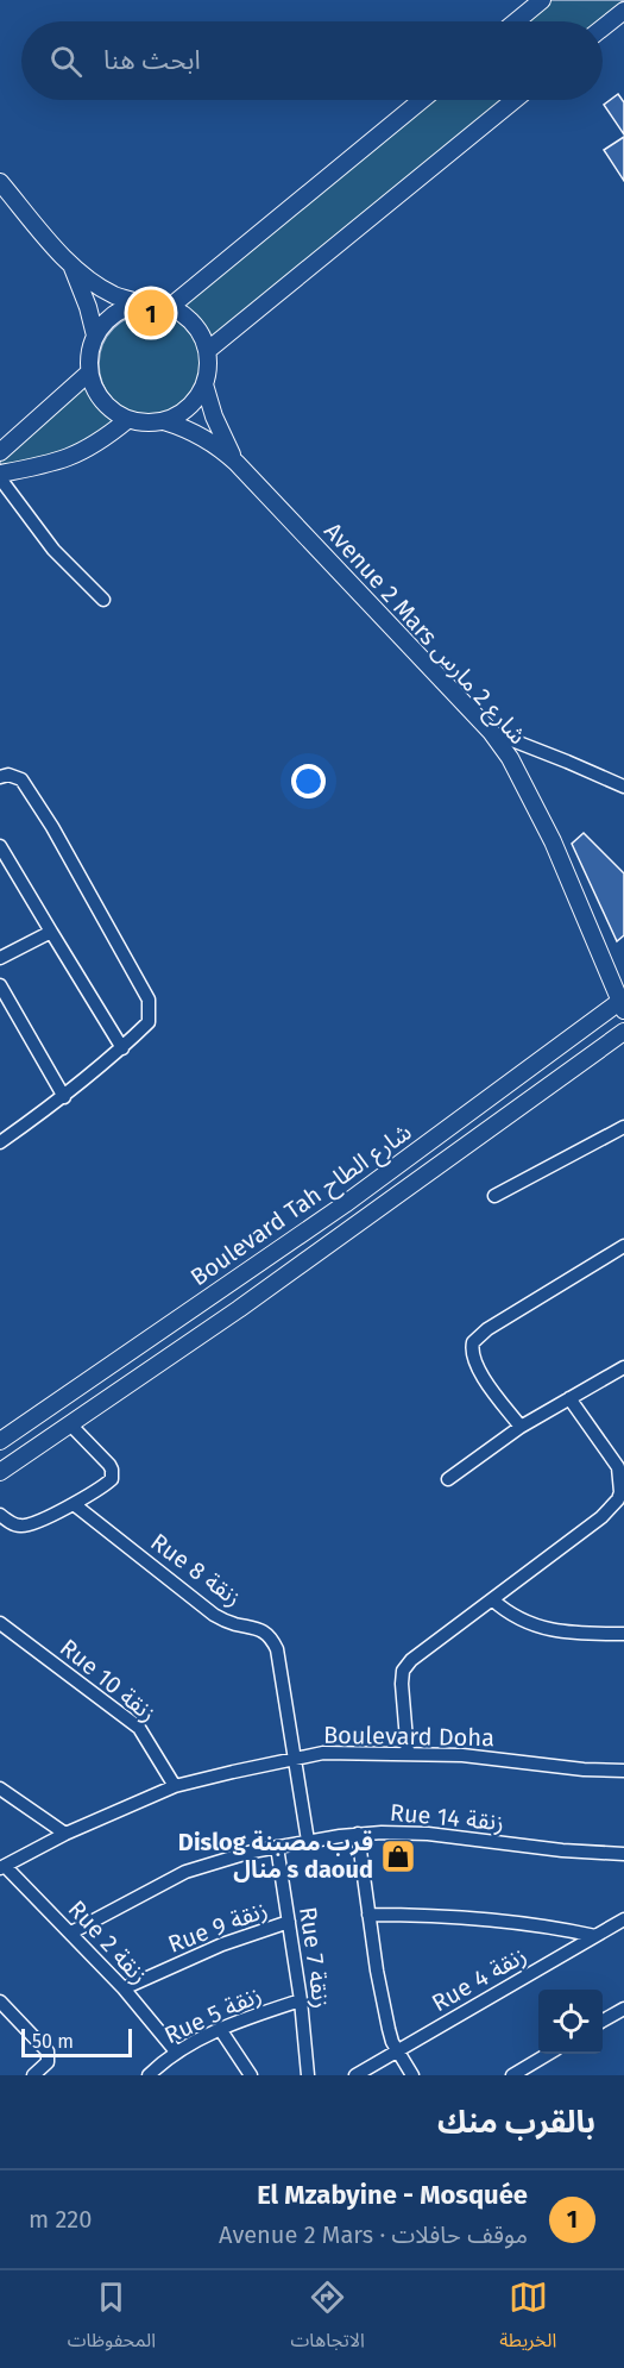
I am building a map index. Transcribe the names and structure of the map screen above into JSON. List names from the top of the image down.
{
  "streets": {
    "street": [
      "Avenue 2 Mars شارع 2 مارس",
      "Boulevard Tah شارع الطاح",
      "Rue 8 زنقة",
      "Rue 10 زنقة",
      "Boulevard Doha",
      "Rue 14 زنقة",
      "Rue 9 زنقة",
      "Rue 2 زنقة",
      "Rue 7 زنقة",
      "Rue 4 زنقة",
      "Rue 5 زنقة"
    ]
  },
  "crossings": [
    ["Avenue 2 Mars شارع 2 مارس", "Boulevard Tah شارع الطاح"],
    ["Rue 8 زنقة", "Boulevard Doha"],
    ["Rue 8 زنقة", "Rue 14 زنقة"],
    ["Rue 10 زنقة", "Boulevard Doha"],
    ["Boulevard Doha", "Rue 2 زنقة"],
    ["Rue 14 زنقة", "Rue 2 زنقة"],
    ["Rue 14 زنقة", "Rue 7 زنقة"],
    ["Rue 9 زنقة", "Rue 2 زنقة"],
    ["Rue 9 زنقة", "Rue 7 زنقة"],
    ["Rue 2 زنقة", "Rue 5 زنقة"],
    ["Rue 7 زنقة", "Rue 5 زنقة"]
  ],
  "places": {
    "shop": ["Dislog قرب مصبنة منال s daoud"]
  },
  "scale_bar": "50 m",
  "page": {
    "search": "ابحث هنا",
    "pins": "1",
    "scale": "50 m",
    "heading": "بالقرب منك",
    "list": [
      {
        "mark": "1",
        "name": "El Mzabyine - Mosquée",
        "note": "موقف حافلات · Avenue 2 Mars",
        "value": "220 m"
      }
    ],
    "nav": ["الخريطة", "الاتجاهات", "المحفوظات"]
  }
}
